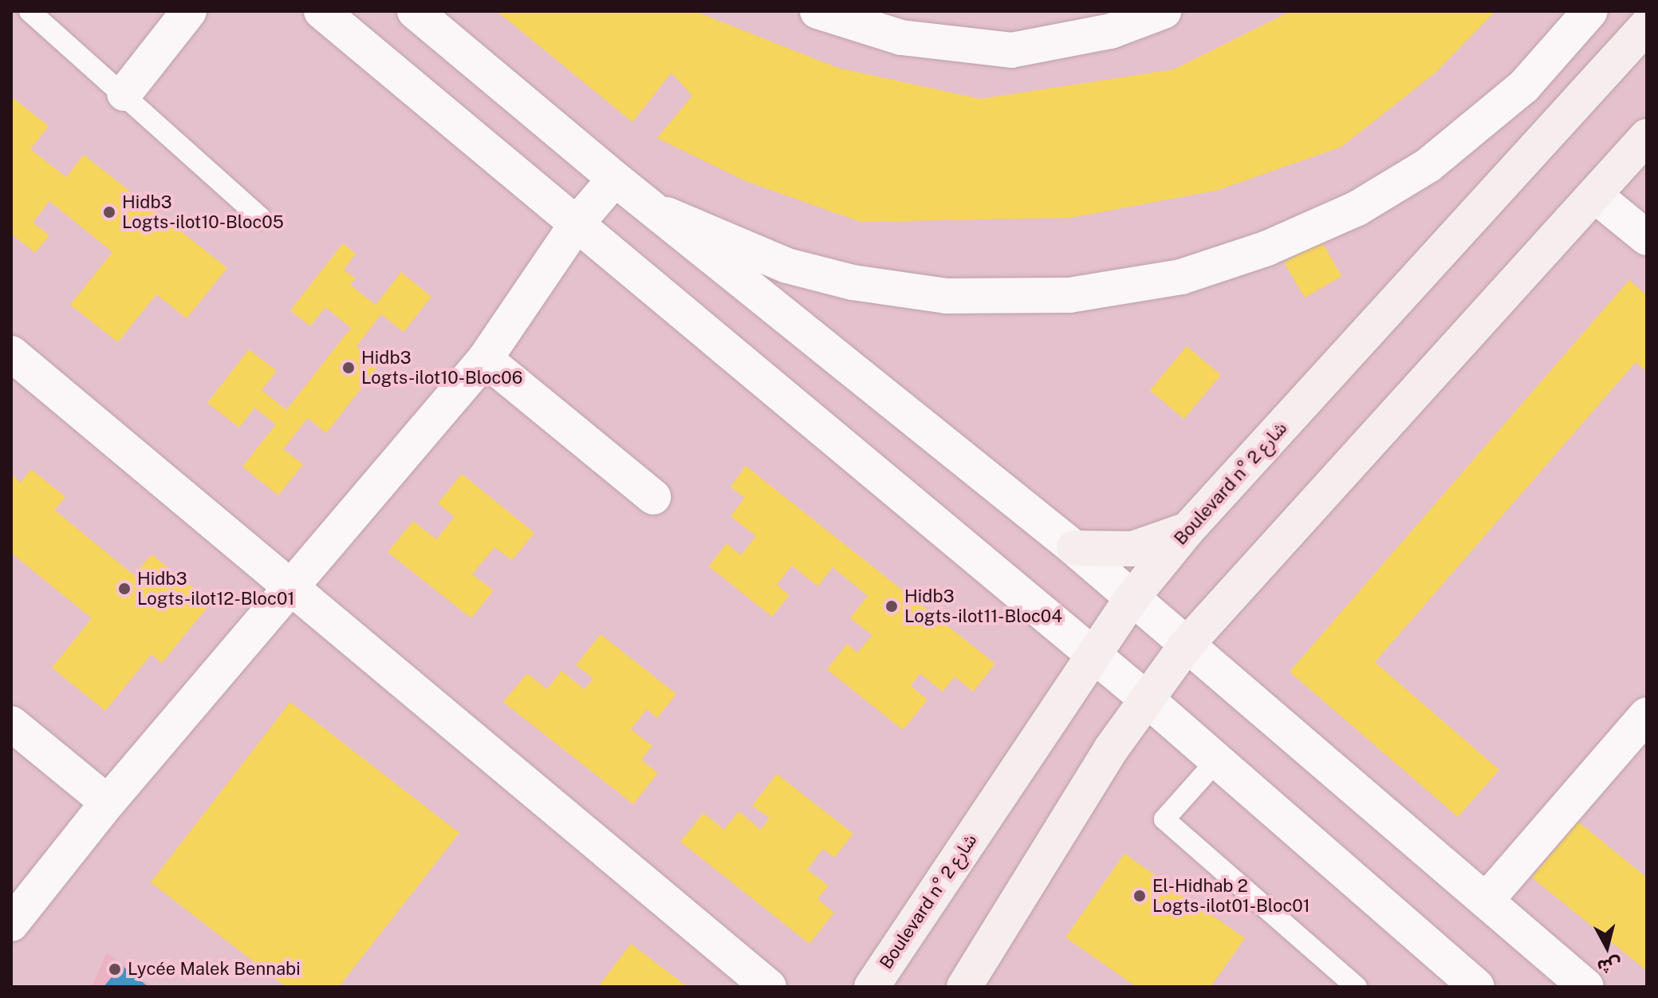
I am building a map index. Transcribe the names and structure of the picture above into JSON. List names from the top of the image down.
{
  "streets": {
    "main road": ["Boulevard n° شارع 2"]
  },
  "places": [
    "Hidb3 Logts-ilot10-Bloc05",
    "Hidb3 Logts-ilot10-Bloc06",
    "Hidb3 Logts-ilot12-Bloc01",
    "Hidb3 Logts-ilot11-Bloc04",
    "El-Hidhab 2 Logts-ilot01-Bloc01",
    "Lycée Malek Bennabi"
  ],
  "north": "bottom"
}
